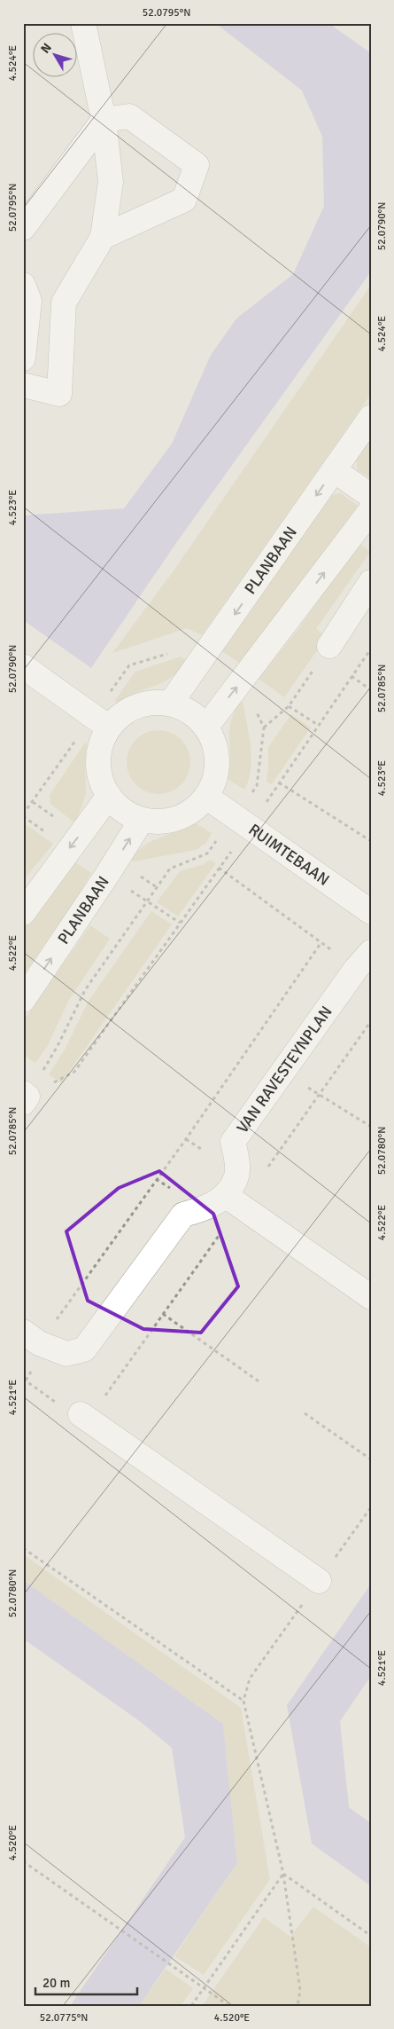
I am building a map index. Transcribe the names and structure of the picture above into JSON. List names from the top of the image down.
{
  "streets": {
    "street": ["PLANBAAN", "RUIMTEBAAN", "VAN RAVESTEYNPLAN"]
  },
  "crossings": [
    ["PLANBAAN", "RUIMTEBAAN"]
  ],
  "scale_bar": "20 m",
  "north": "top left",
  "coordinates": [
    "52.0795°N",
    "4.524°E",
    "52.0790°N",
    "4.523°E",
    "52.0785°N",
    "4.522°E",
    "52.0780°N",
    "4.521°E",
    "4.520°E",
    "52.0775°N"
  ]
}
